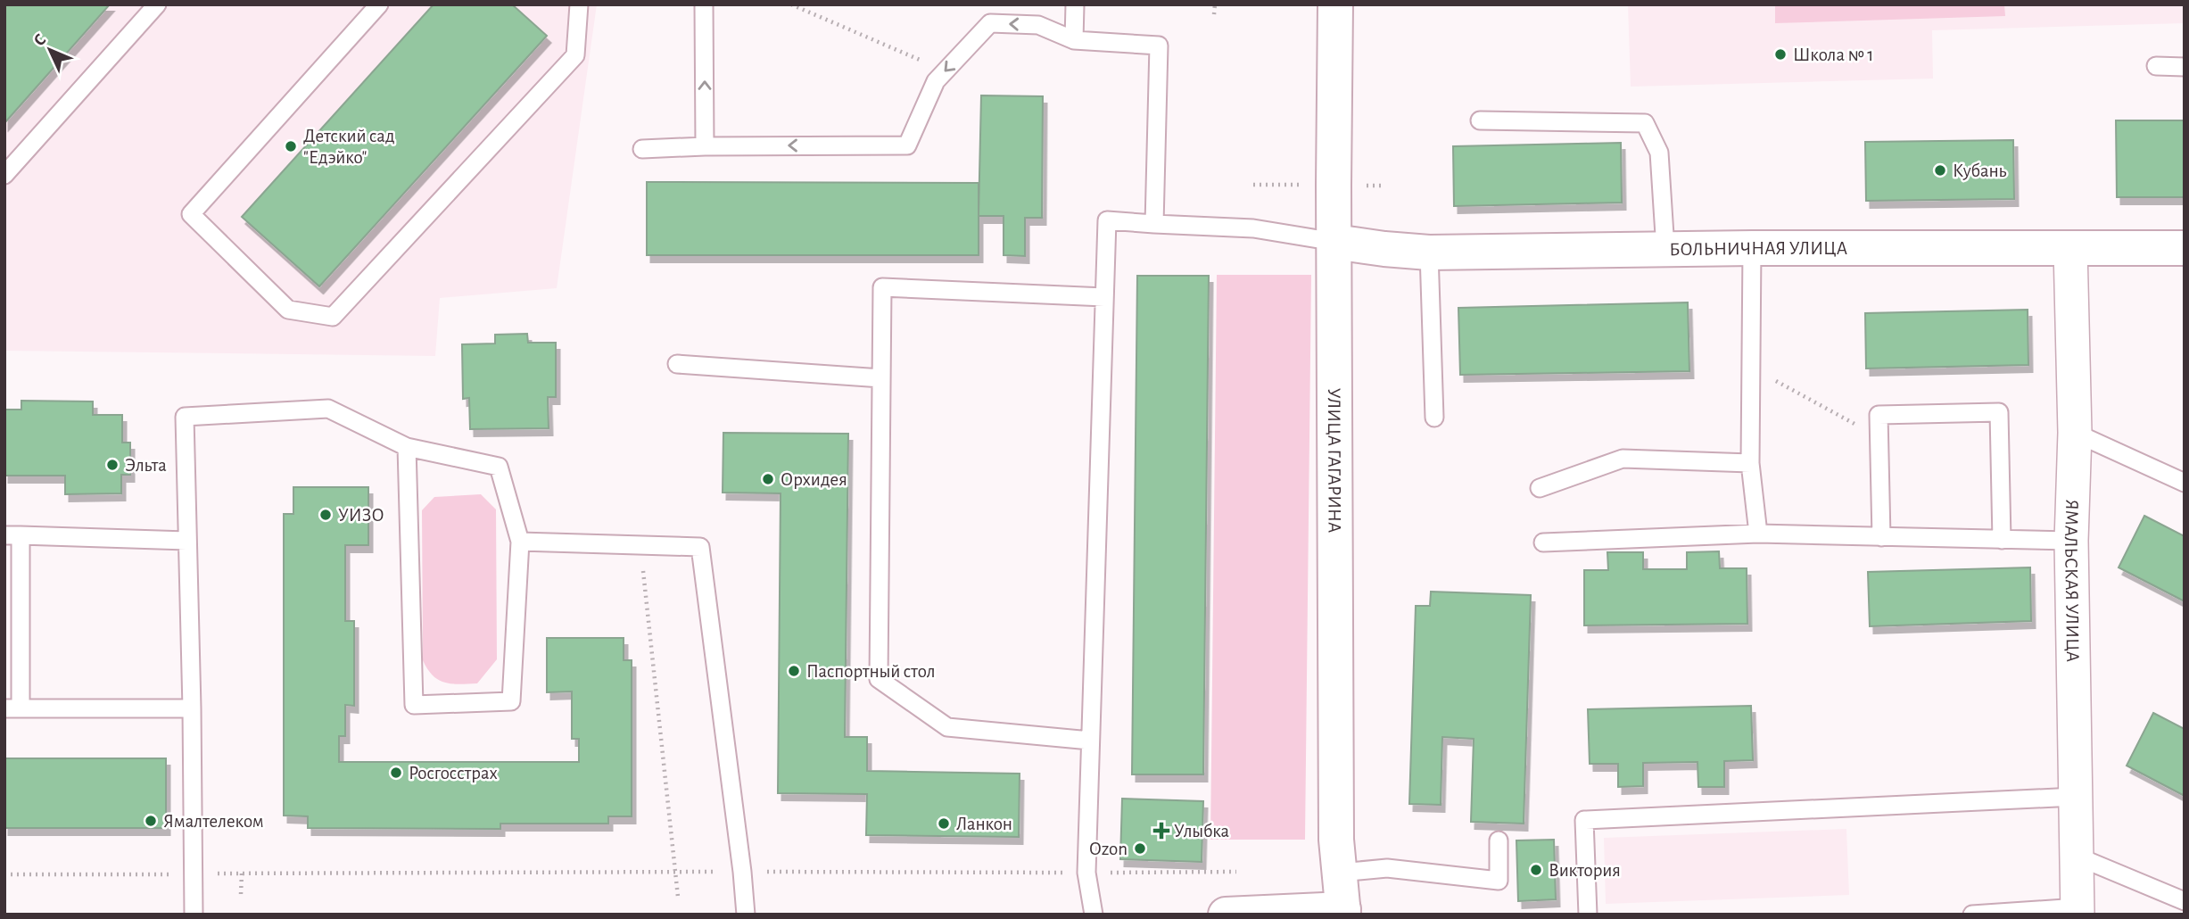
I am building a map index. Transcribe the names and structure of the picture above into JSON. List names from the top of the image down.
{
  "streets": {
    "street": ["БОЛЬНИЧНАЯ УЛИЦА", "УЛИЦА ГАГАРИНА", "ЯМАЛЬСКАЯ УЛИЦА"]
  },
  "crossings": [
    ["БОЛЬНИЧНАЯ УЛИЦА", "УЛИЦА ГАГАРИНА"],
    ["БОЛЬНИЧНАЯ УЛИЦА", "ЯМАЛЬСКАЯ УЛИЦА"]
  ],
  "places": {
    "other": [
      "Школа № 1",
      "Детский сад \"Едэйко\"",
      "Кубань",
      "Эльта",
      "Орхидея",
      "УИЗО",
      "Паспортный стол",
      "Росгосстрах",
      "Ямалтелеком",
      "Ланкон",
      "Ozon",
      "Виктория"
    ],
    "health": ["Улыбка"]
  },
  "north": "top left"
}
